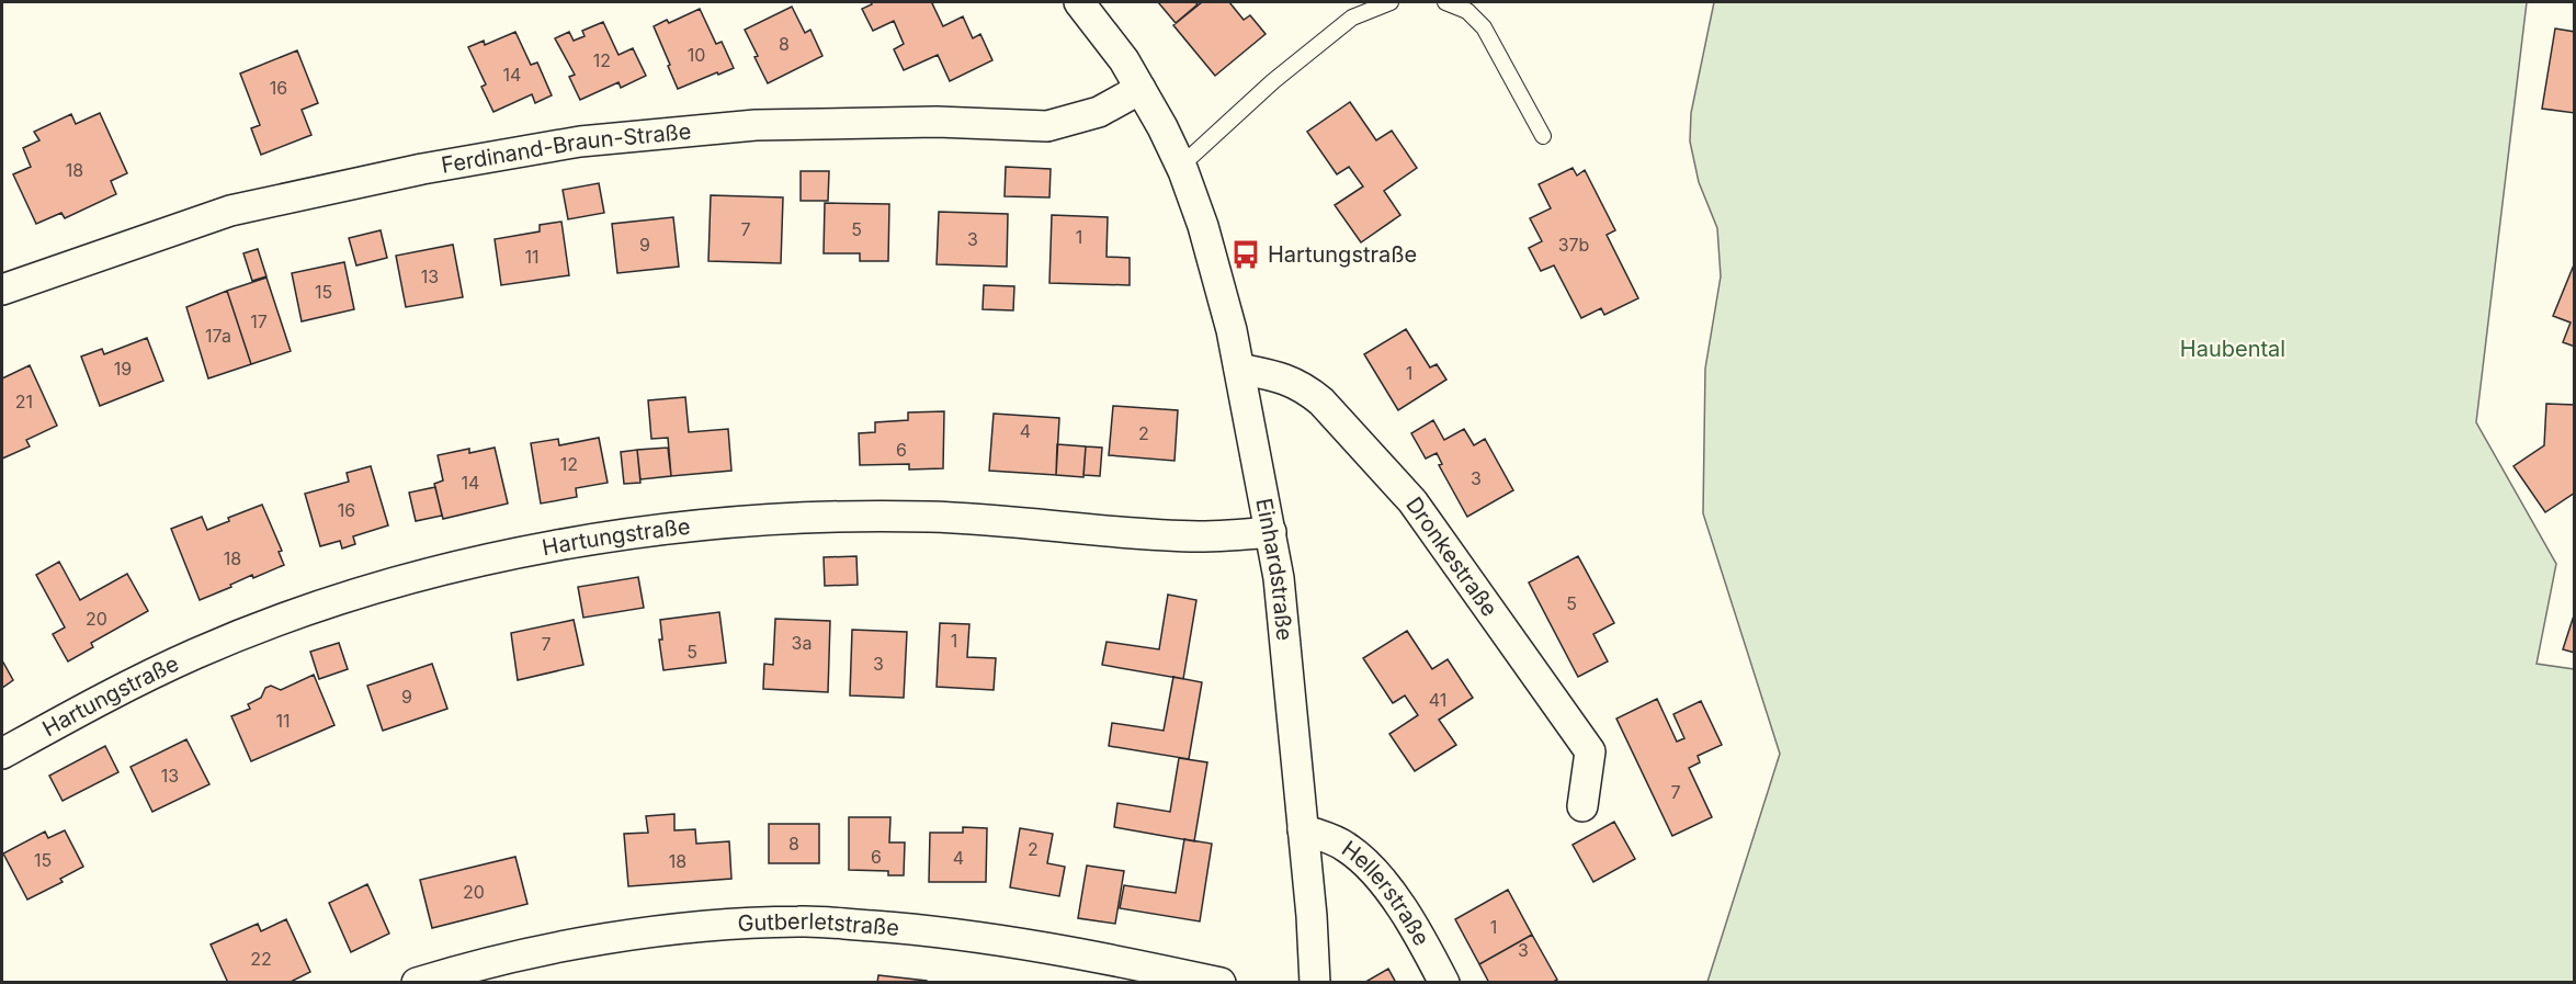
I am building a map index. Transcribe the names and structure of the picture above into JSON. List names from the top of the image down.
{
  "streets": {
    "street": [
      "Ferdinand-Braun-Straße",
      "Hartungstraße",
      "Dronkestraße",
      "Einhardstraße",
      "Hellerstraße",
      "Gutberletstraße"
    ]
  },
  "crossings": [
    ["Ferdinand-Braun-Straße", "Einhardstraße"],
    ["Hartungstraße", "Einhardstraße"],
    ["Dronkestraße", "Einhardstraße"],
    ["Einhardstraße", "Hellerstraße"]
  ],
  "parks": ["Haubental"],
  "places": {
    "bus stop": ["Hartungstraße"]
  },
  "house_numbers": [
    "8",
    "10",
    "12",
    "14",
    "16",
    "18",
    "7",
    "5",
    "1",
    "3",
    "9",
    "37b",
    "11",
    "13",
    "15",
    "17",
    "17a",
    "19",
    "1",
    "21",
    "4",
    "2",
    "6",
    "12",
    "3",
    "14",
    "16",
    "18",
    "5",
    "20",
    "1",
    "3a",
    "7",
    "5",
    "3",
    "9",
    "41",
    "11",
    "13",
    "7",
    "8",
    "2",
    "6",
    "4",
    "15",
    "18",
    "20",
    "1",
    "3",
    "22"
  ]
}
